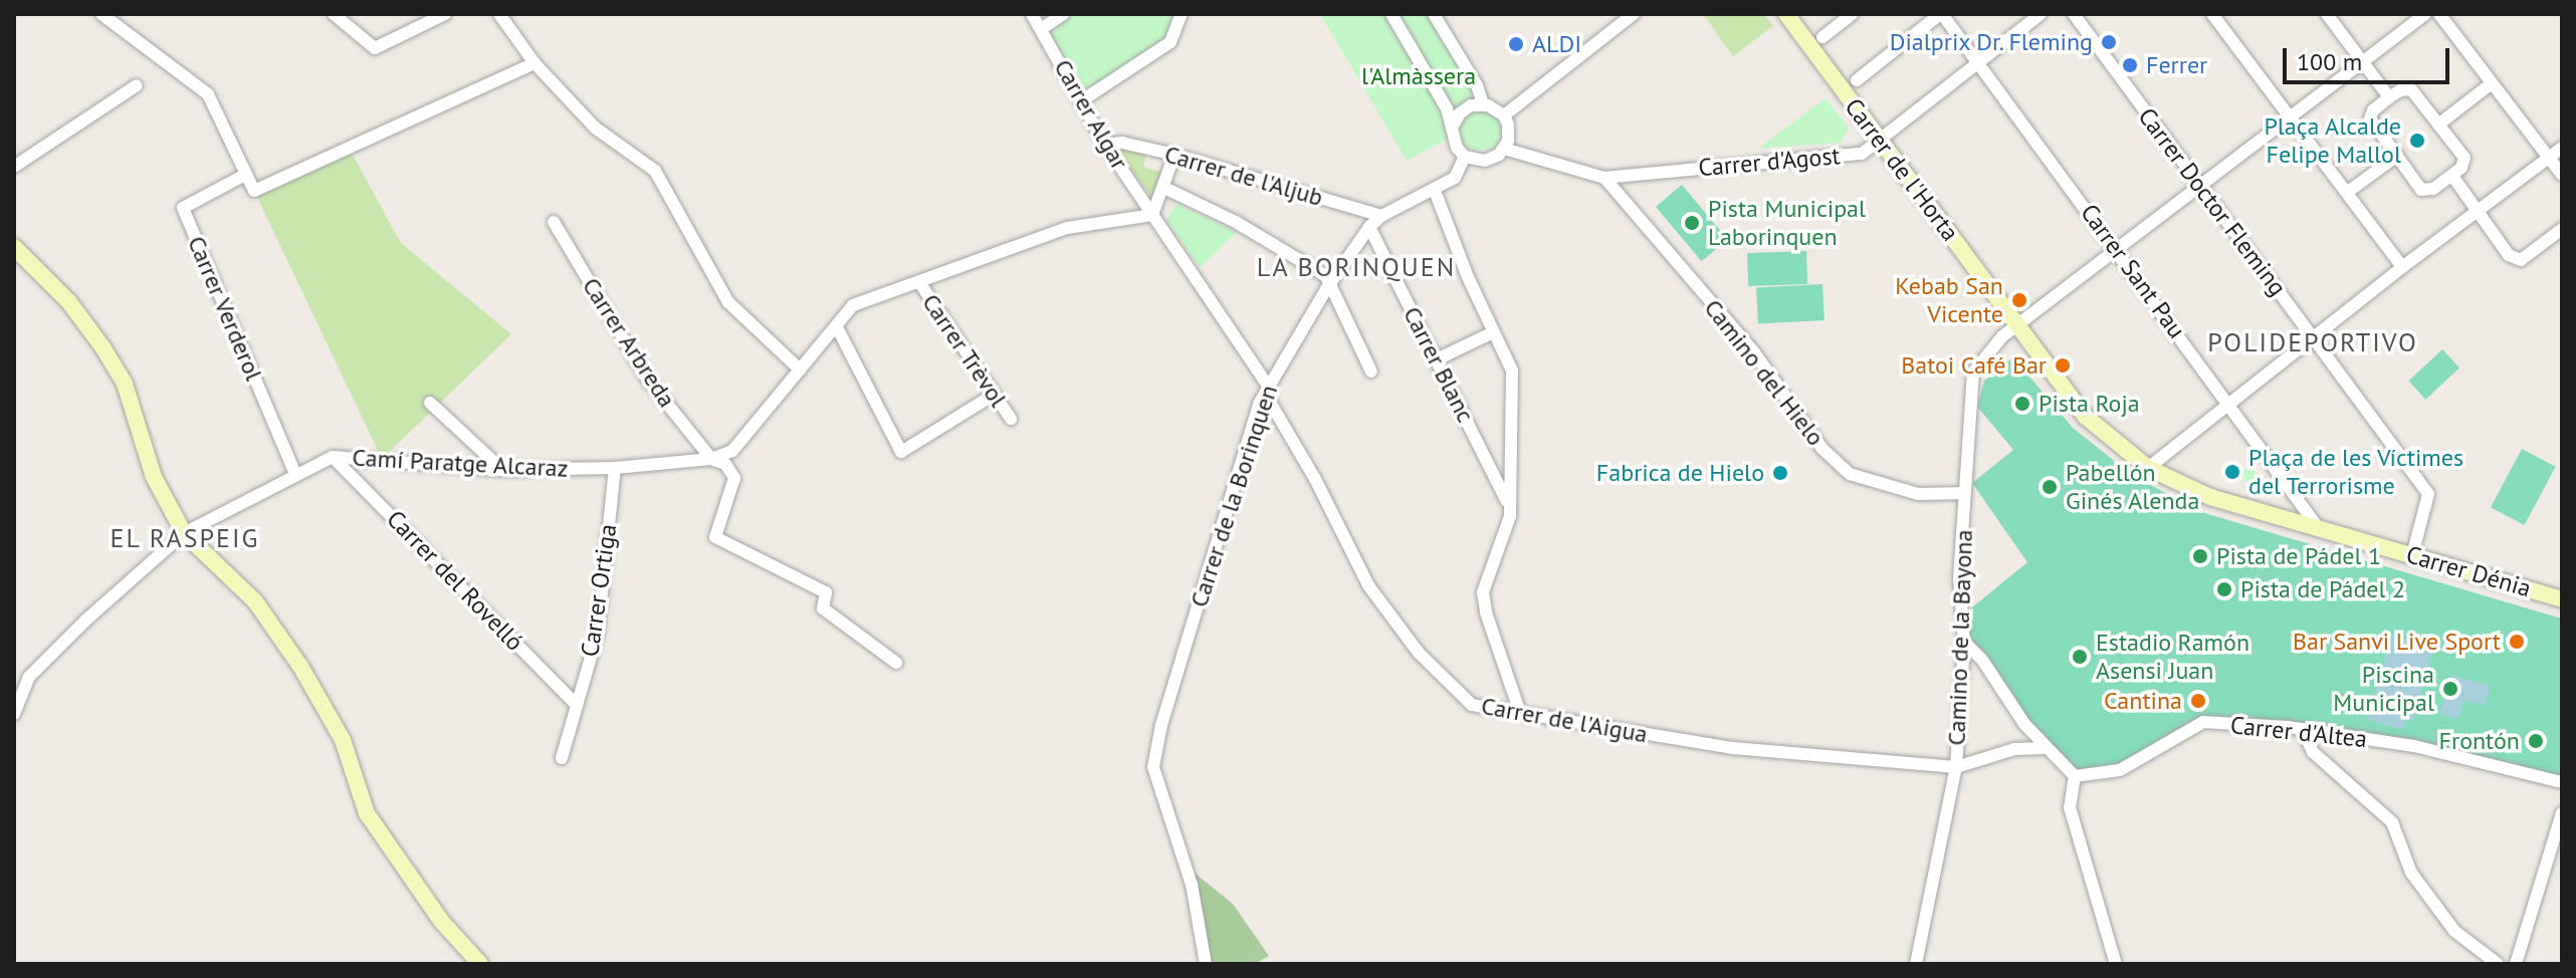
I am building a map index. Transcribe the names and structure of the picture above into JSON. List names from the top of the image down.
{
  "streets": {
    "street": [
      "Carrer Algar",
      "Carrer d'Agost",
      "Carrer de l'Horta",
      "Carrer de l'Aljub",
      "Carrer Doctor Fleming",
      "Carrer Sant Pau",
      "Carrer Verderol",
      "Carrer Arbreda",
      "Carrer Trèvol",
      "Carrer Blanc",
      "Camino del Hielo",
      "Camí Paratge Alcaraz",
      "Carrer de la Borinquen",
      "Carrer Dénia",
      "Carrer del Rovelló",
      "Carrer Ortiga",
      "Camino de la Bayona",
      "Carrer de l'Aigua",
      "Carrer d'Altea"
    ]
  },
  "crossings": [
    ["Carrer Algar", "Carrer de l'Aljub"],
    ["Carrer Algar", "Camí Paratge Alcaraz"],
    ["Carrer Algar", "Carrer de l'Aigua"],
    ["Carrer d'Agost", "Carrer de l'Horta"],
    ["Carrer d'Agost", "Carrer Sant Pau"],
    ["Carrer d'Agost", "Camino del Hielo"],
    ["Carrer d'Agost", "Carrer de la Borinquen"],
    ["Carrer de l'Horta", "Carrer Dénia"],
    ["Carrer de l'Horta", "Camino de la Bayona"],
    ["Carrer de l'Aljub", "Carrer de la Borinquen"],
    ["Carrer Doctor Fleming", "Carrer Dénia"],
    ["Carrer Doctor Fleming", "Camino de la Bayona"],
    ["Carrer Sant Pau", "Carrer Dénia"],
    ["Carrer Sant Pau", "Camino de la Bayona"],
    ["Carrer Verderol", "Camí Paratge Alcaraz"],
    ["Carrer Arbreda", "Camí Paratge Alcaraz"],
    ["Carrer Trèvol", "Camí Paratge Alcaraz"],
    ["Carrer Blanc", "Carrer de la Borinquen"],
    ["Camino del Hielo", "Camino de la Bayona"],
    ["Camí Paratge Alcaraz", "Carrer del Rovelló"],
    ["Camí Paratge Alcaraz", "Carrer Ortiga"],
    ["Camí Paratge Alcaraz", "Carrer de l'Aigua"],
    ["Carrer de la Borinquen", "Carrer de l'Aigua"],
    ["Carrer Dénia", "Camino de la Bayona"],
    ["Carrer del Rovelló", "Carrer Ortiga"],
    ["Camino de la Bayona", "Carrer de l'Aigua"]
  ],
  "districts": ["LA BORINQUEN", "POLIDEPORTIVO", "EL RASPEIG"],
  "parks": ["l'Almàssera"],
  "places": [
    "Dialprix Dr. Fleming",
    "ALDI",
    "Ferrer",
    "Plaça Alcalde Felipe Mallol",
    "Pista Municipal Laborinquen",
    "Kebab San Vicente",
    "Batoi Café Bar",
    "Pista Roja",
    "Plaça de les Víctimes del Terrorisme",
    "Fabrica de Hielo",
    "Pabellón Ginés Alenda",
    "Pista de Pádel 1",
    "Pista de Pádel 2",
    "Bar Sanvi Live Sport",
    "Estadio Ramón Asensi Juan",
    "Piscina Municipal",
    "Cantina",
    "Frontón"
  ],
  "scale_bar": "100 m"
}
